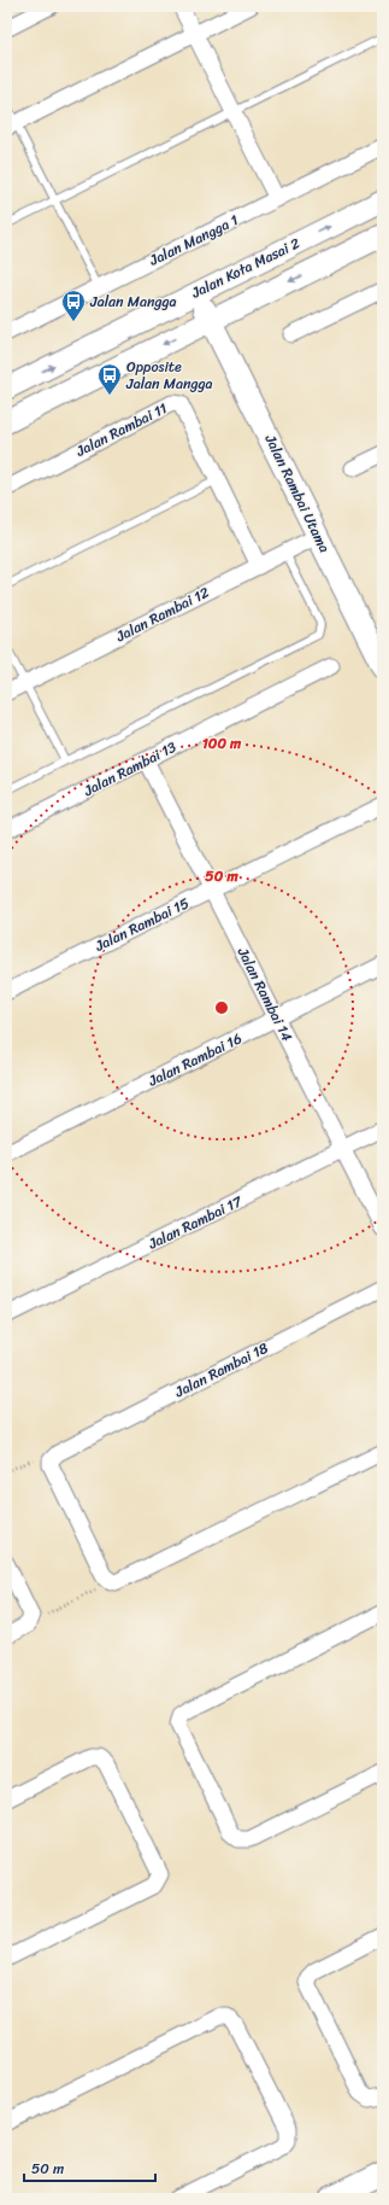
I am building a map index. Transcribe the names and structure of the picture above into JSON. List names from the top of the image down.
{
  "streets": {
    "main road": ["Jalan Kota Masai 2", "Jalan Rambai Utama"],
    "street": [
      "Jalan Mangga 1",
      "Jalan Rambai 11",
      "Jalan Rambai 12",
      "Jalan Rambai 13",
      "Jalan Rambai 15",
      "Jalan Rambai 14",
      "Jalan Rambai 16",
      "Jalan Rambai 17",
      "Jalan Rambai 18"
    ]
  },
  "crossings": [
    ["Jalan Kota Masai 2", "Jalan Rambai Utama"],
    ["Jalan Rambai 11", "Jalan Rambai 12"],
    ["Jalan Rambai Utama", "Jalan Rambai 12"],
    ["Jalan Rambai 13", "Jalan Rambai 14"],
    ["Jalan Rambai 15", "Jalan Rambai 14"],
    ["Jalan Rambai 14", "Jalan Rambai 16"],
    ["Jalan Rambai 14", "Jalan Rambai 17"]
  ],
  "places": {
    "bus stop": ["Jalan Mangga", "Opposite Jalan Mangga"]
  },
  "scale_bar": "50 m",
  "rings": ["100 m", "50 m"]
}
